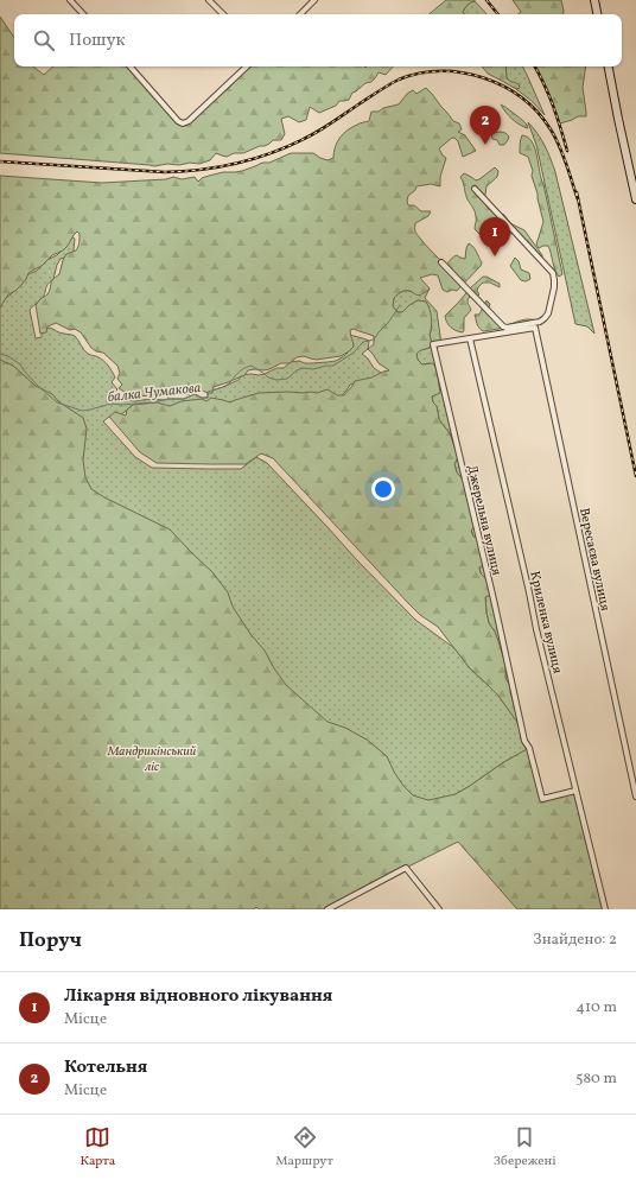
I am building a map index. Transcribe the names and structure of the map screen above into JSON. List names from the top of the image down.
{
  "streets": {
    "street": ["Джерельна вулиця", "Вересаєва вулиця", "Криленка вулиця"]
  },
  "crossings": [
    ["Джерельна вулиця", "Вересаєва вулиця"],
    ["Джерельна вулиця", "Криленка вулиця"]
  ],
  "water": ["балка Чумакова"],
  "parks": ["Мандрикінський ліс"],
  "page": {
    "search": "Пошук",
    "pins": ["2", "1"],
    "heading": ["Поруч", "Знайдено: 2"],
    "list": [
      {
        "mark": "1",
        "name": "Лікарня відновного лікування",
        "note": "Місце",
        "value": "410 m"
      },
      {
        "mark": "2",
        "name": "Котельня",
        "note": "Місце",
        "value": "580 m"
      }
    ],
    "nav": ["Карта", "Маршрут", "Збережені"]
  }
}
